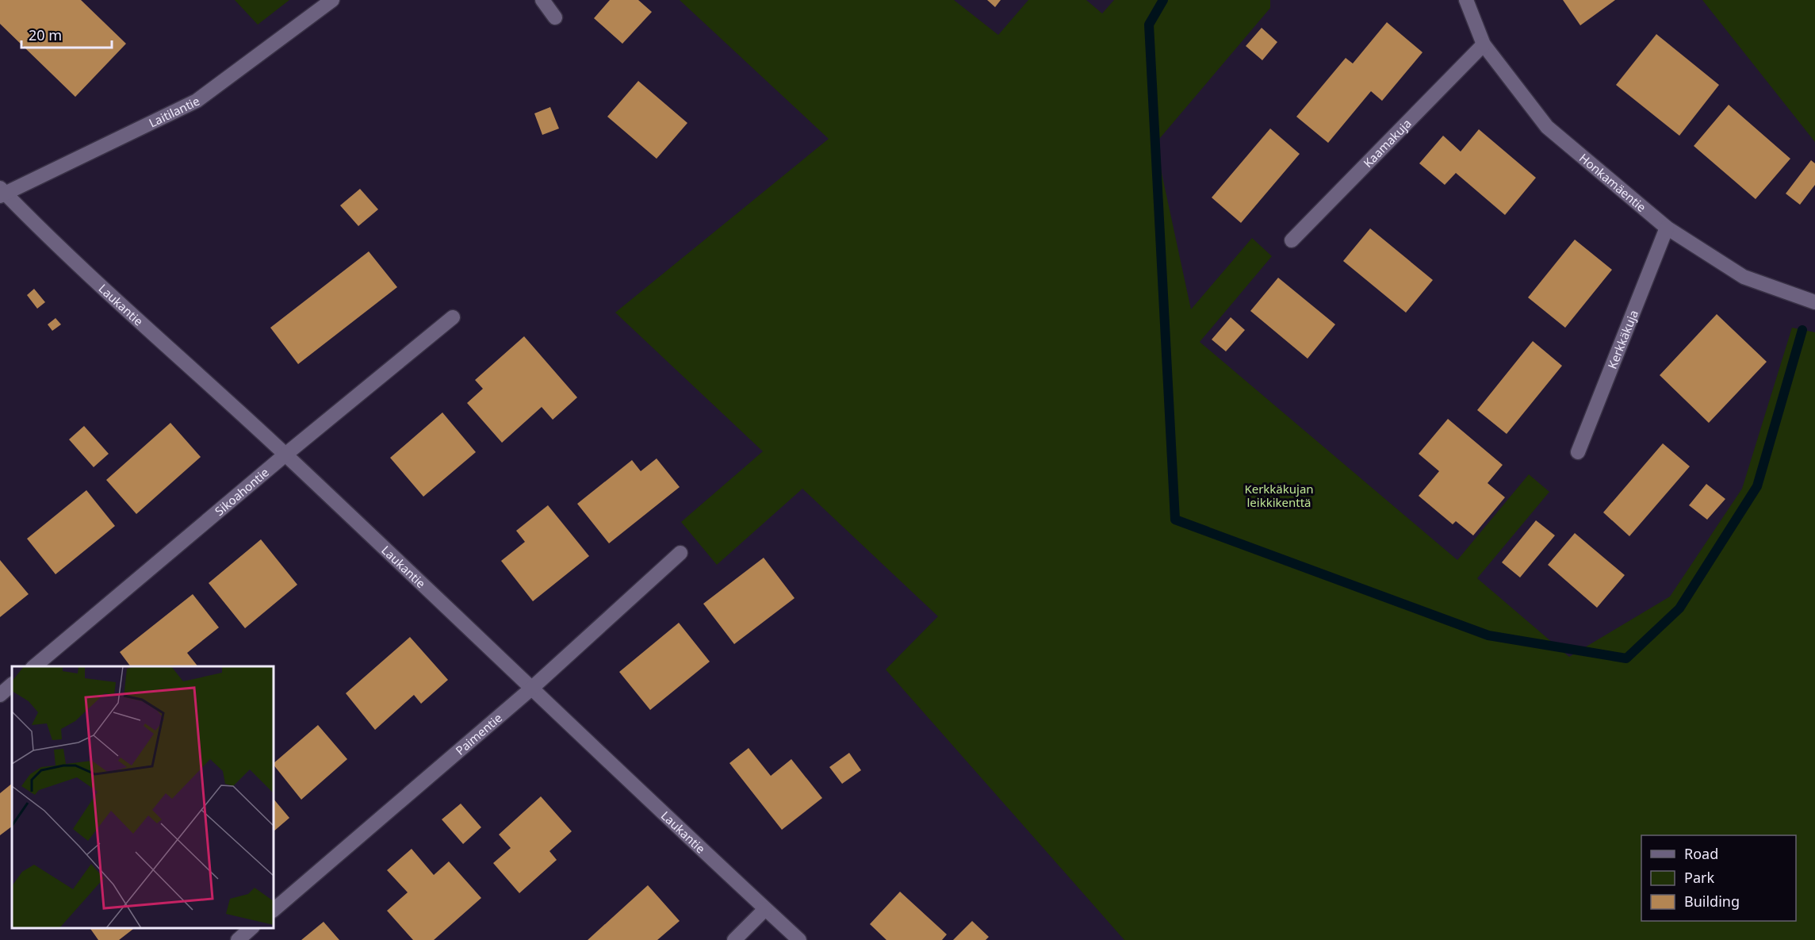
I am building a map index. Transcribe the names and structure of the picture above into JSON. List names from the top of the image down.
{
  "streets": {
    "street": [
      "Laitilantie",
      "Kaamakuja",
      "Honkamäentie",
      "Laukantie",
      "Kerkkäkuja",
      "Sikoahontie",
      "Paimentie"
    ]
  },
  "crossings": [
    ["Laitilantie", "Laukantie"],
    ["Kaamakuja", "Honkamäentie"],
    ["Honkamäentie", "Kerkkäkuja"],
    ["Laukantie", "Sikoahontie"],
    ["Laukantie", "Paimentie"]
  ],
  "parks": ["Kerkkäkujan leikkikenttä"],
  "legend": ["Road", "Park", "Building"],
  "scale_bar": "20 m"
}
